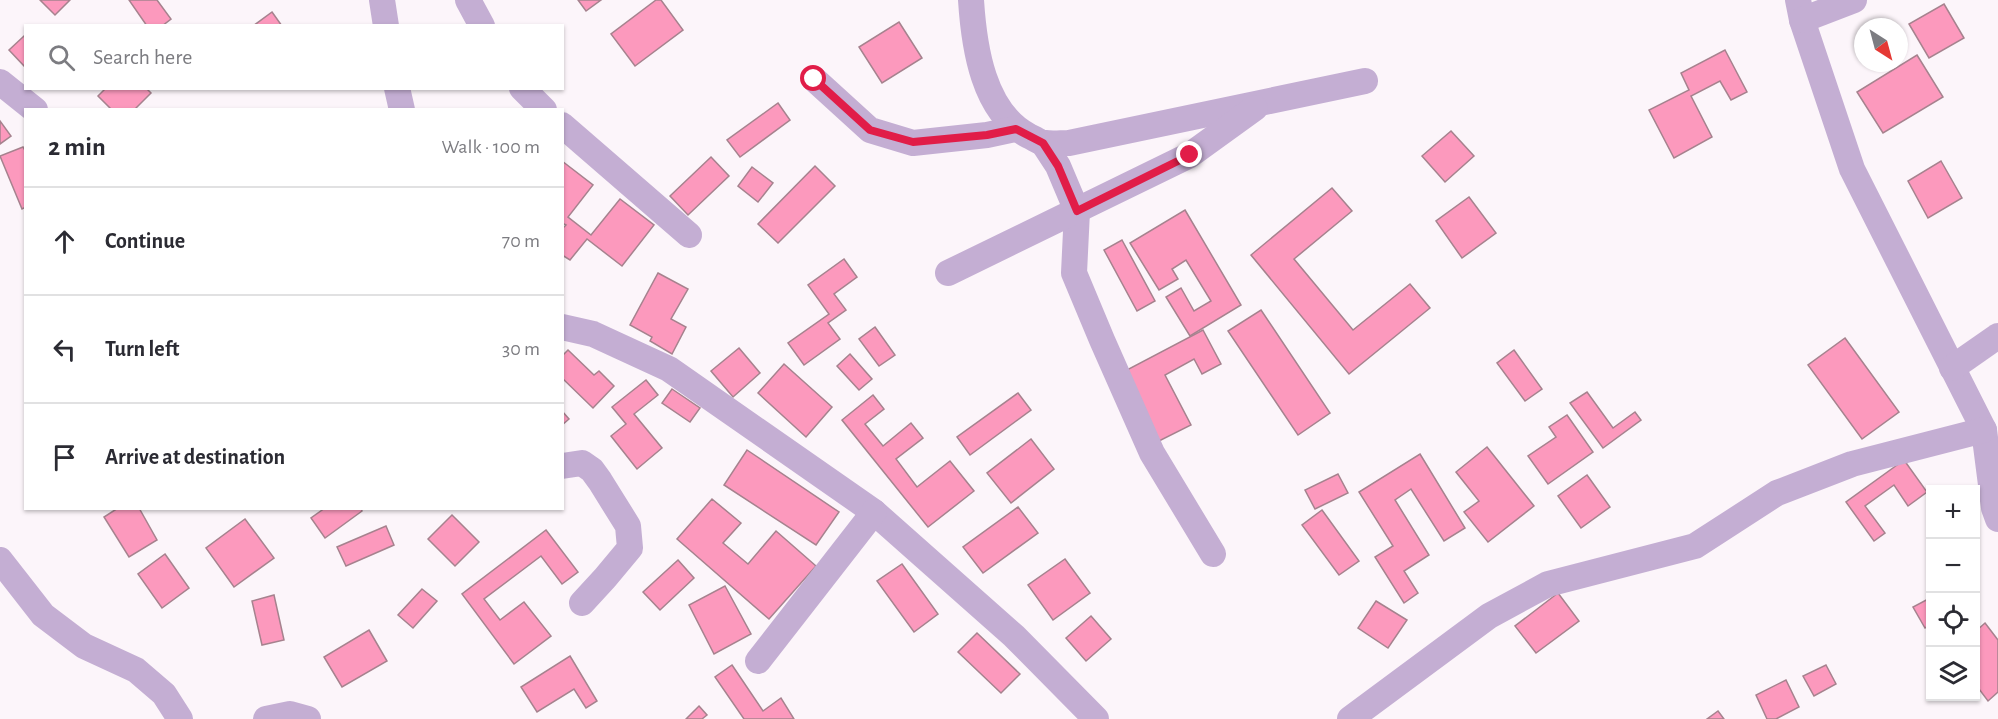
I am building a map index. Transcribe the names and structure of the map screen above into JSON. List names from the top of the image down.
{
  "north": "bottom right",
  "page": {
    "search": "Search here",
    "heading": ["2 min", "Walk · 100 m"],
    "list": [
      ["Continue", "70 m"],
      ["Turn left", "30 m"],
      "Arrive at destination"
    ],
    "map_buttons": ["+", "−"]
  }
}
